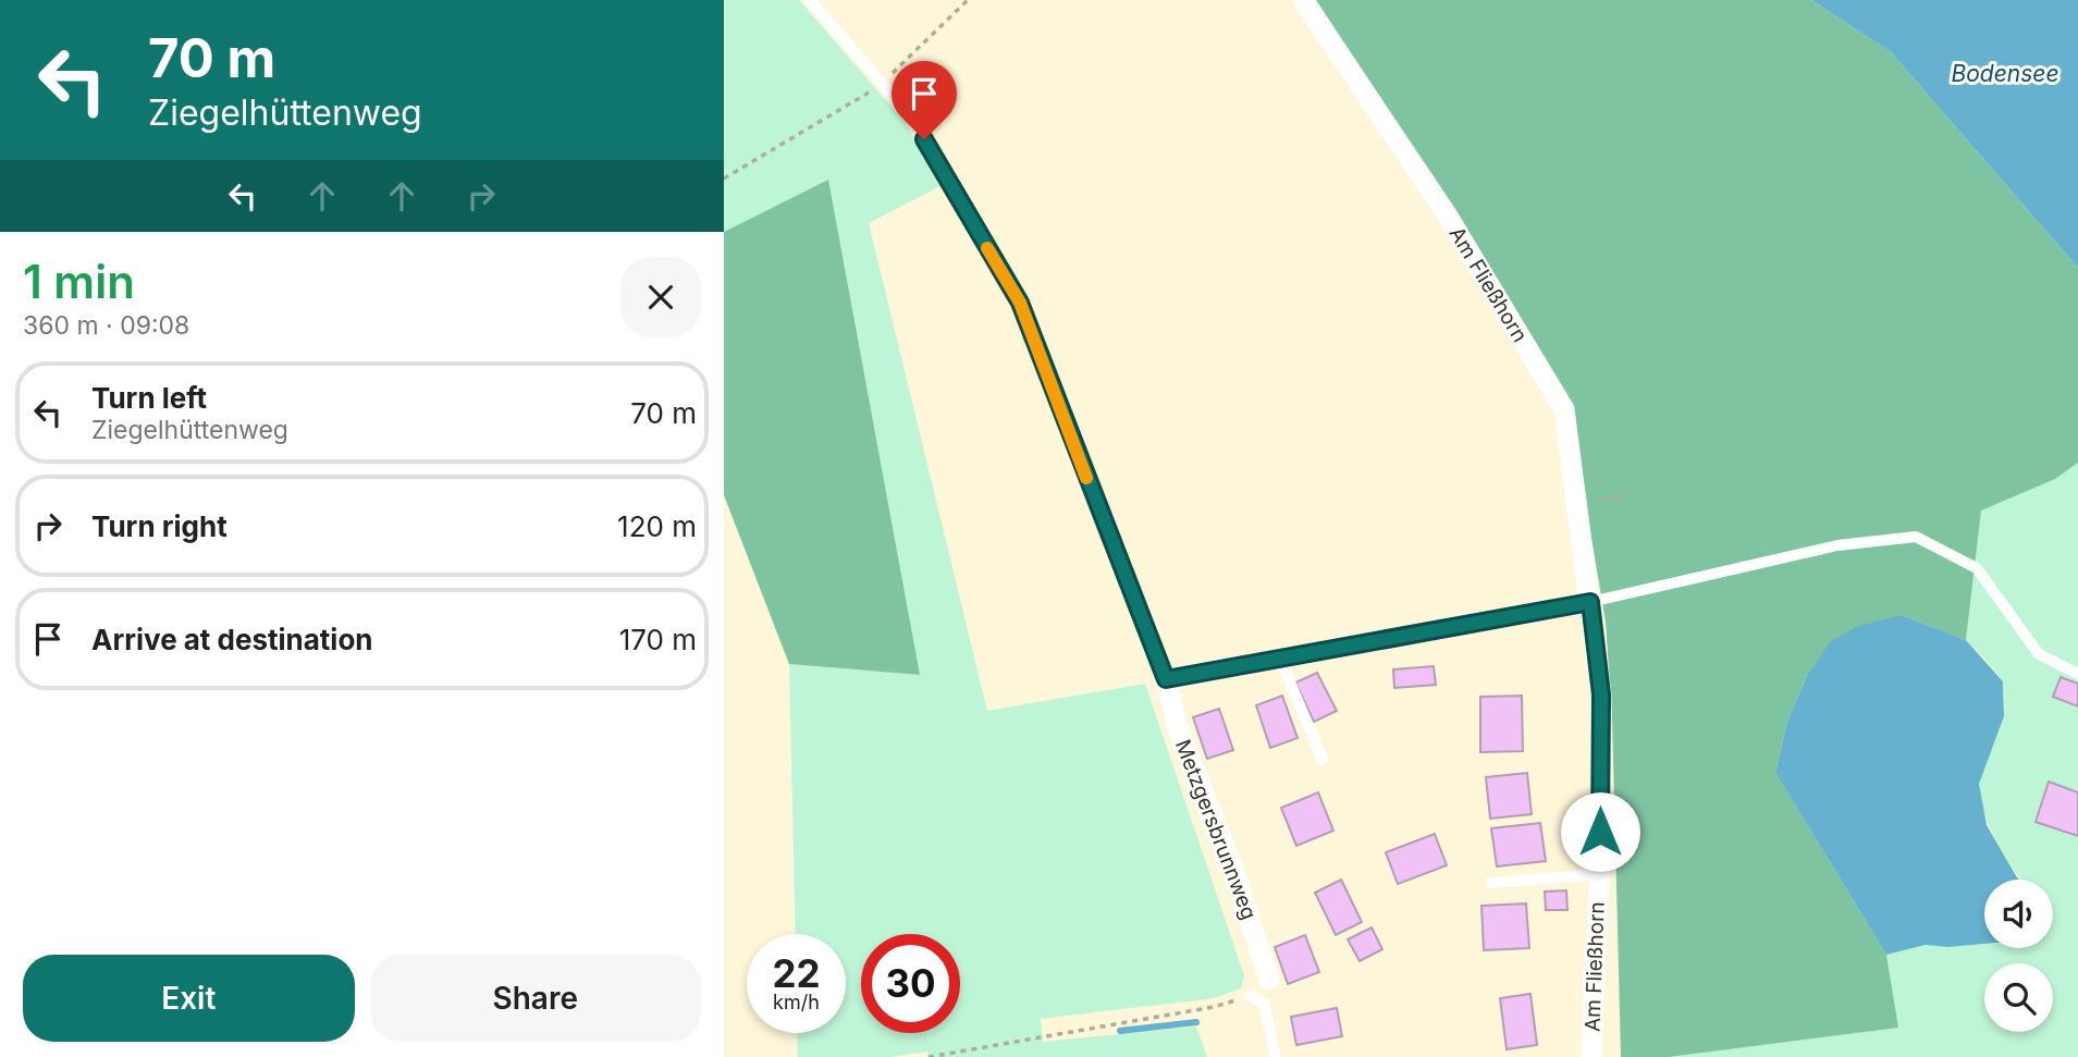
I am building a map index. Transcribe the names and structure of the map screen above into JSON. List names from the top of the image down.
{
  "streets": {
    "street": ["Am Fließhorn", "Metzgersbrunnweg"]
  },
  "water": ["Bodensee"],
  "page": {
    "turn": ["70 m", "Ziegelhüttenweg"],
    "heading": ["1 min", "360 m · 09:08"],
    "list": [
      {
        "name": "Turn left",
        "note": "Ziegelhüttenweg",
        "value": "70 m"
      },
      {
        "name": "Turn right",
        "value": "120 m"
      },
      {
        "name": "Arrive at destination",
        "value": "170 m"
      }
    ],
    "speed": "22 km/h",
    "limit": "30",
    "buttons": ["Exit", "Share"]
  }
}
